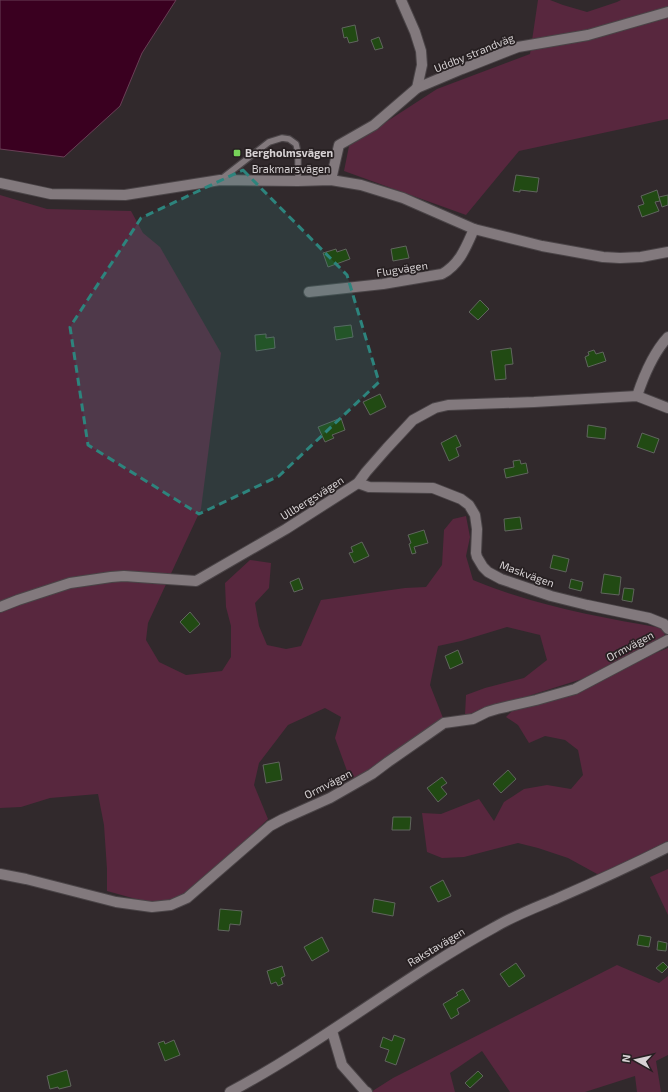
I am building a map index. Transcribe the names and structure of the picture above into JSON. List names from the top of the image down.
{
  "streets": {
    "street": [
      "Uddby strandväg",
      "Brakmarsvägen",
      "Flugvägen",
      "Ullbergsvägen",
      "Maskvägen",
      "Ormvägen",
      "Rakstavägen"
    ]
  },
  "crossings": [
    ["Uddby strandväg", "Brakmarsvägen"],
    ["Brakmarsvägen", "Flugvägen"],
    ["Ullbergsvägen", "Maskvägen"]
  ],
  "places": {
    "transit": ["Bergholmsvägen"]
  },
  "north": "left"
}
